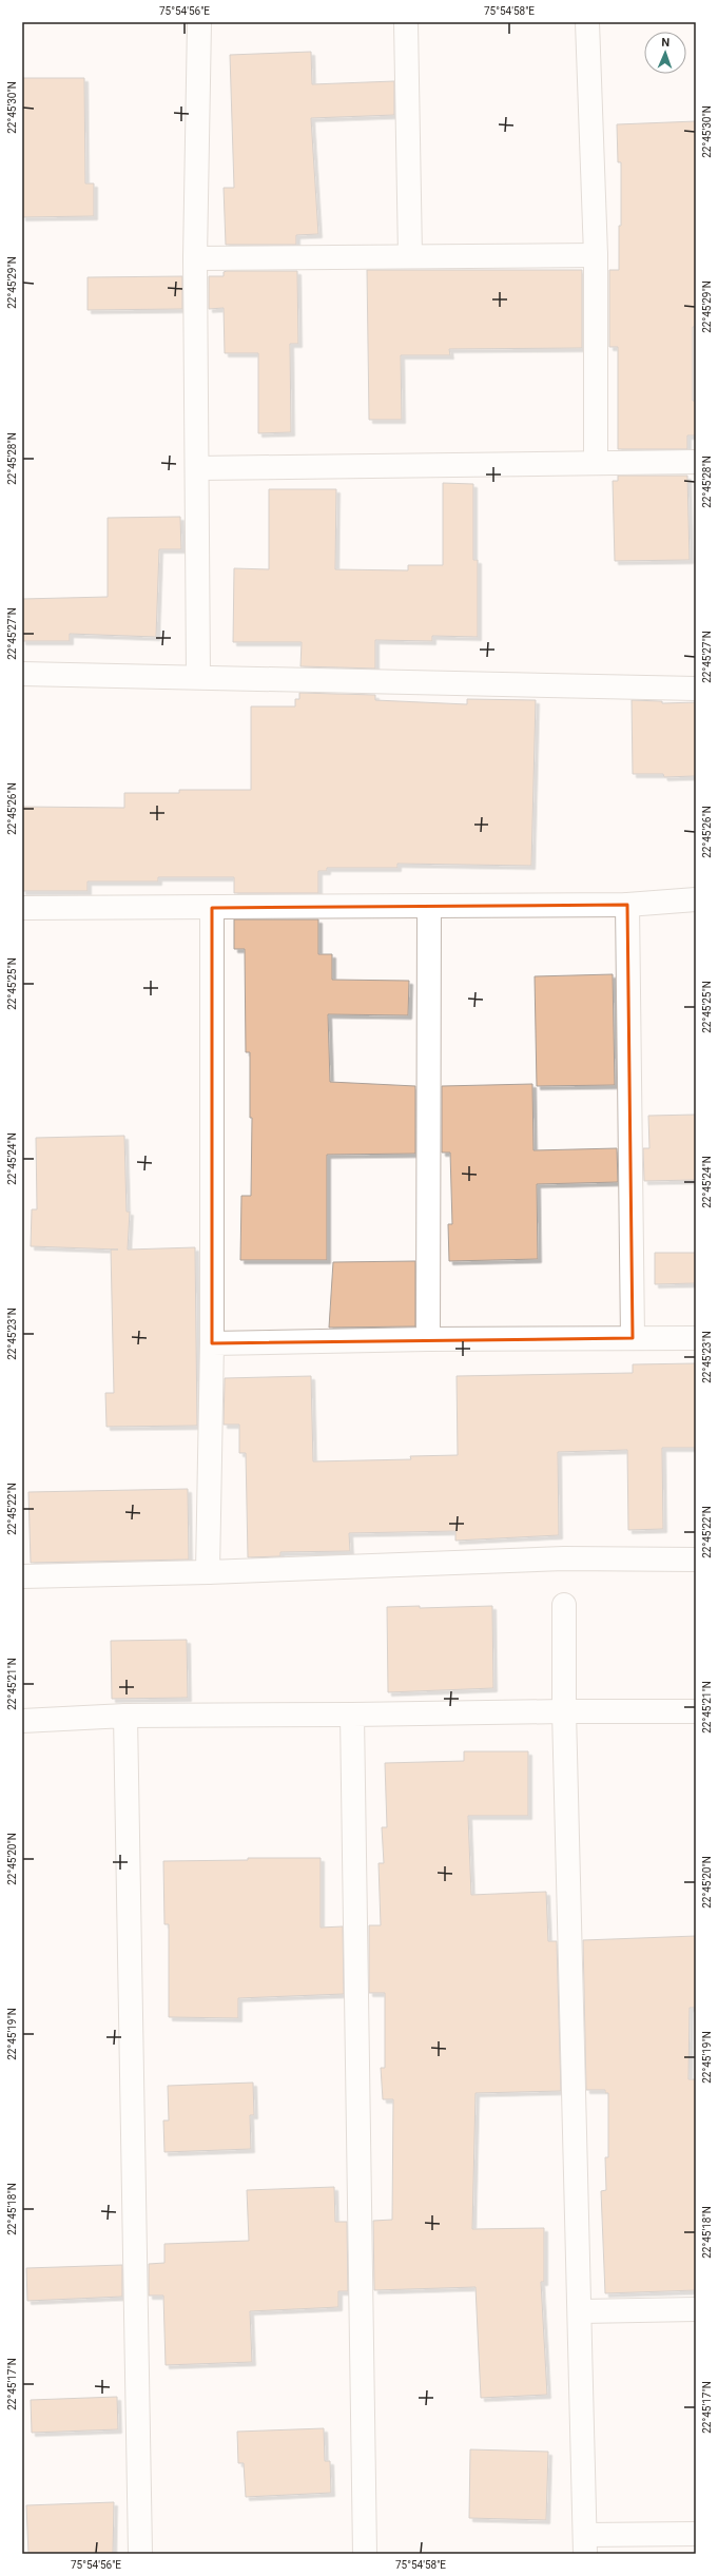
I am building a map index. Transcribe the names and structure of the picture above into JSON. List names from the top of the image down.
{
  "north": "top",
  "coordinates": [
    "75°54'56\"E",
    "75°54'58\"E",
    "22°45'30\"N",
    "22°45'29\"N",
    "22°45'28\"N",
    "22°45'27\"N",
    "22°45'26\"N",
    "22°45'25\"N",
    "22°45'24\"N",
    "22°45'23\"N",
    "22°45'22\"N",
    "22°45'21\"N",
    "22°45'20\"N",
    "22°45'19\"N",
    "22°45'18\"N",
    "22°45'17\"N"
  ]
}
